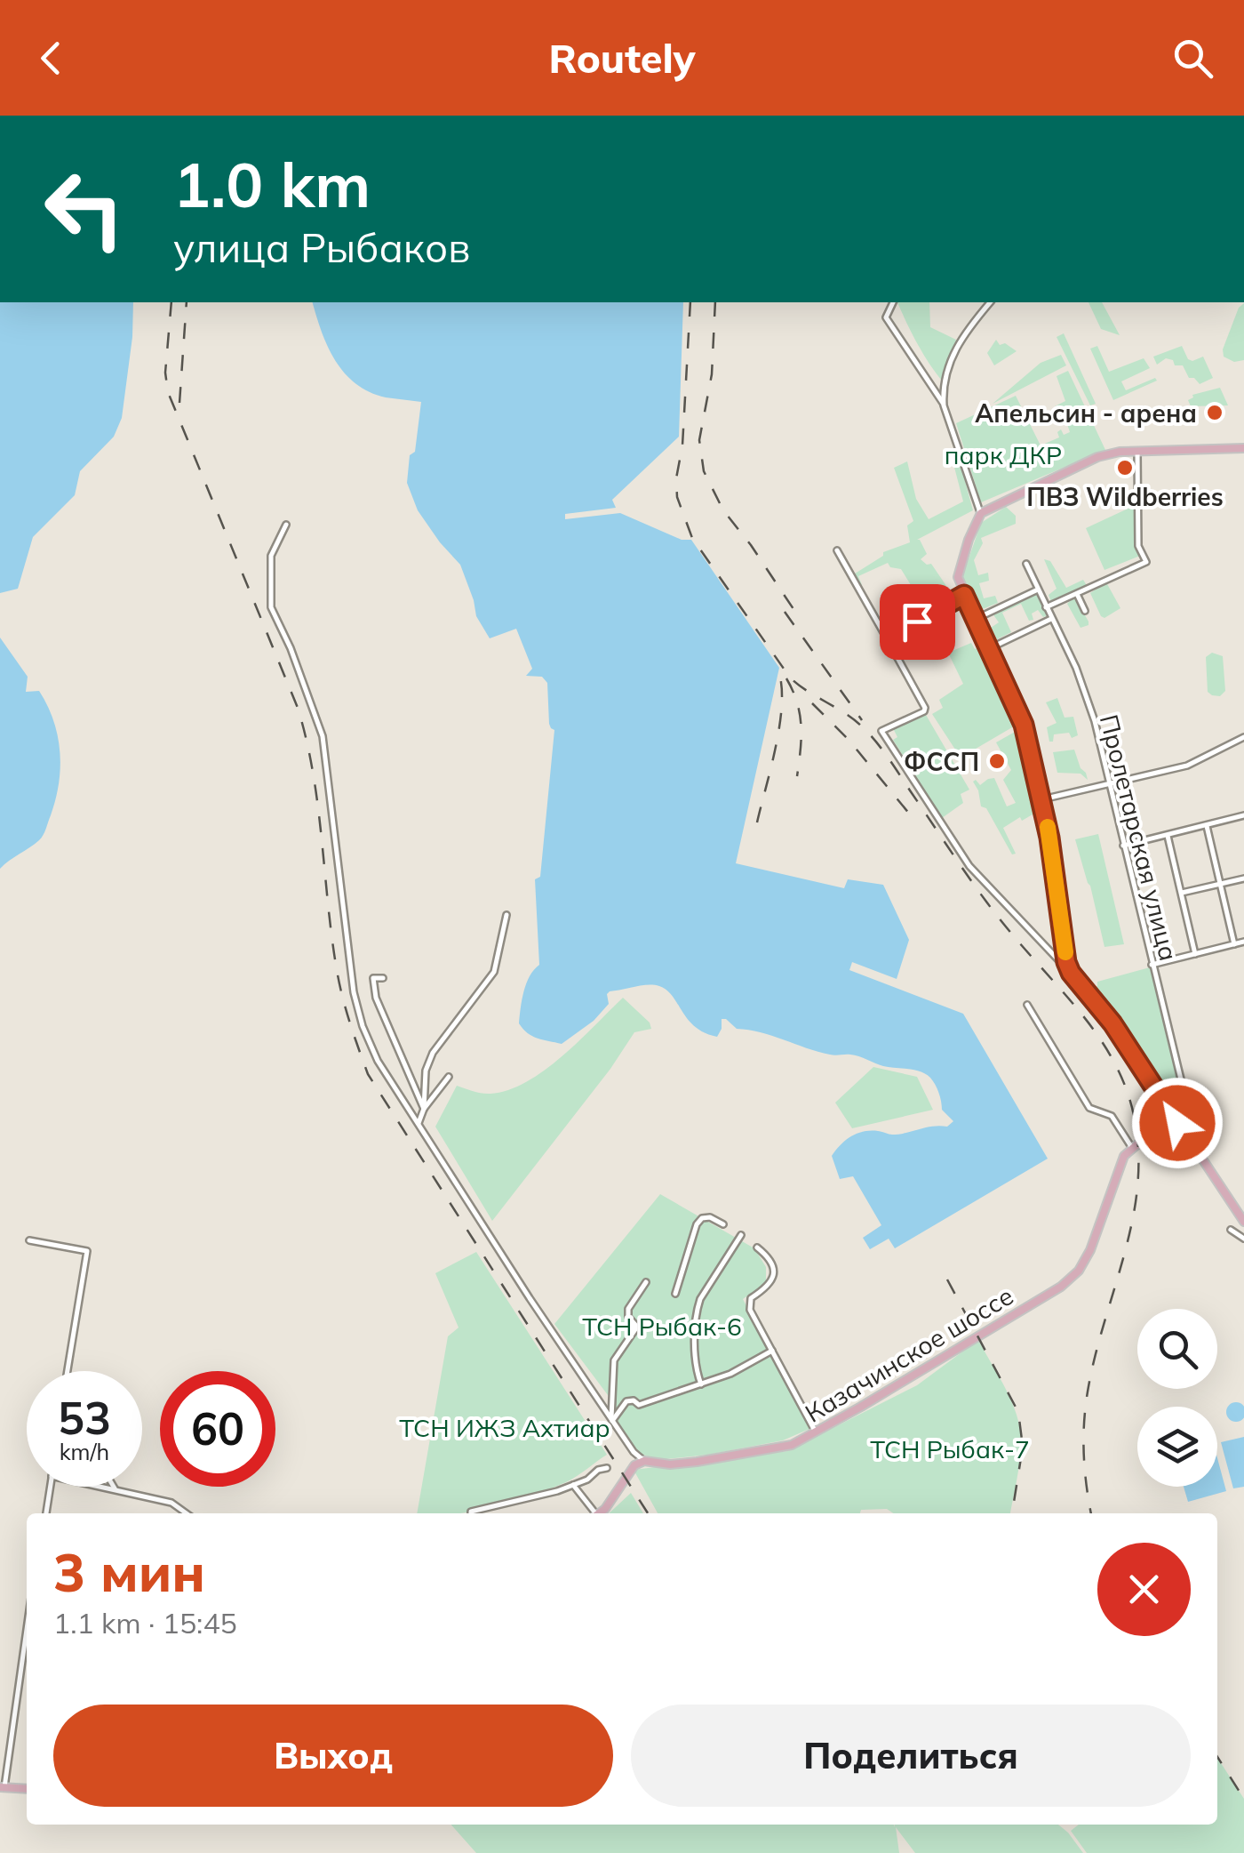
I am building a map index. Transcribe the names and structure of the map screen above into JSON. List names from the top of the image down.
{
  "streets": {
    "main road": ["Казачинское шоссе"],
    "street": ["Пролетарская улица"]
  },
  "parks": [
    "парк ДКР",
    "ТСН Рыбак-6",
    "ТСН ИЖЗ Ахтиар",
    "ТСН Рыбак-7"
  ],
  "places": ["Апельсин - арена", "ПВЗ Wildberries", "ФССП"],
  "page": {
    "header": "Routely",
    "turn": ["1.0 km", "улица Рыбаков"],
    "speed": "53 km/h",
    "limit": "60",
    "heading": ["3 мин", "1.1 km · 15:45"],
    "buttons": ["Выход", "Поделиться"]
  }
}
